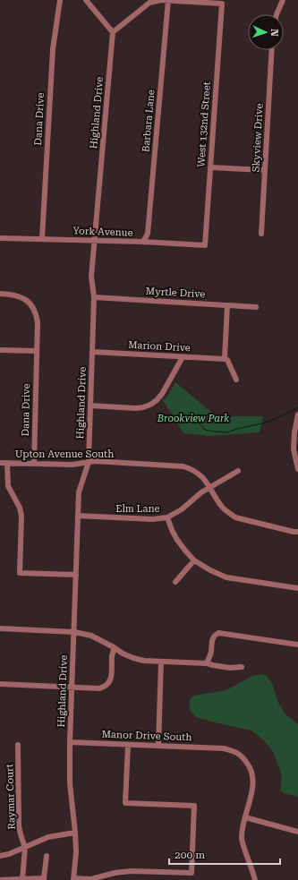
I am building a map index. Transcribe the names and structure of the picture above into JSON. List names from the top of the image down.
{
  "streets": {
    "street": [
      "Highland Drive",
      "Dana Drive",
      "Barbara Lane",
      "West 132nd Street",
      "Skyview Drive",
      "York Avenue",
      "Myrtle Drive",
      "Marion Drive",
      "Upton Avenue South",
      "Elm Lane",
      "Manor Drive South",
      "Raymar Court"
    ]
  },
  "crossings": [
    ["Highland Drive", "York Avenue"],
    ["Highland Drive", "Myrtle Drive"],
    ["Highland Drive", "Marion Drive"],
    ["Highland Drive", "Upton Avenue South"],
    ["Highland Drive", "Elm Lane"],
    ["Highland Drive", "Manor Drive South"],
    ["Dana Drive", "York Avenue"],
    ["Dana Drive", "Upton Avenue South"],
    ["Barbara Lane", "West 132nd Street"],
    ["Barbara Lane", "York Avenue"],
    ["West 132nd Street", "York Avenue"],
    ["Upton Avenue South", "Elm Lane"]
  ],
  "parks": ["Brookview Park"],
  "scale_bar": "200 m",
  "north": "right"
}
